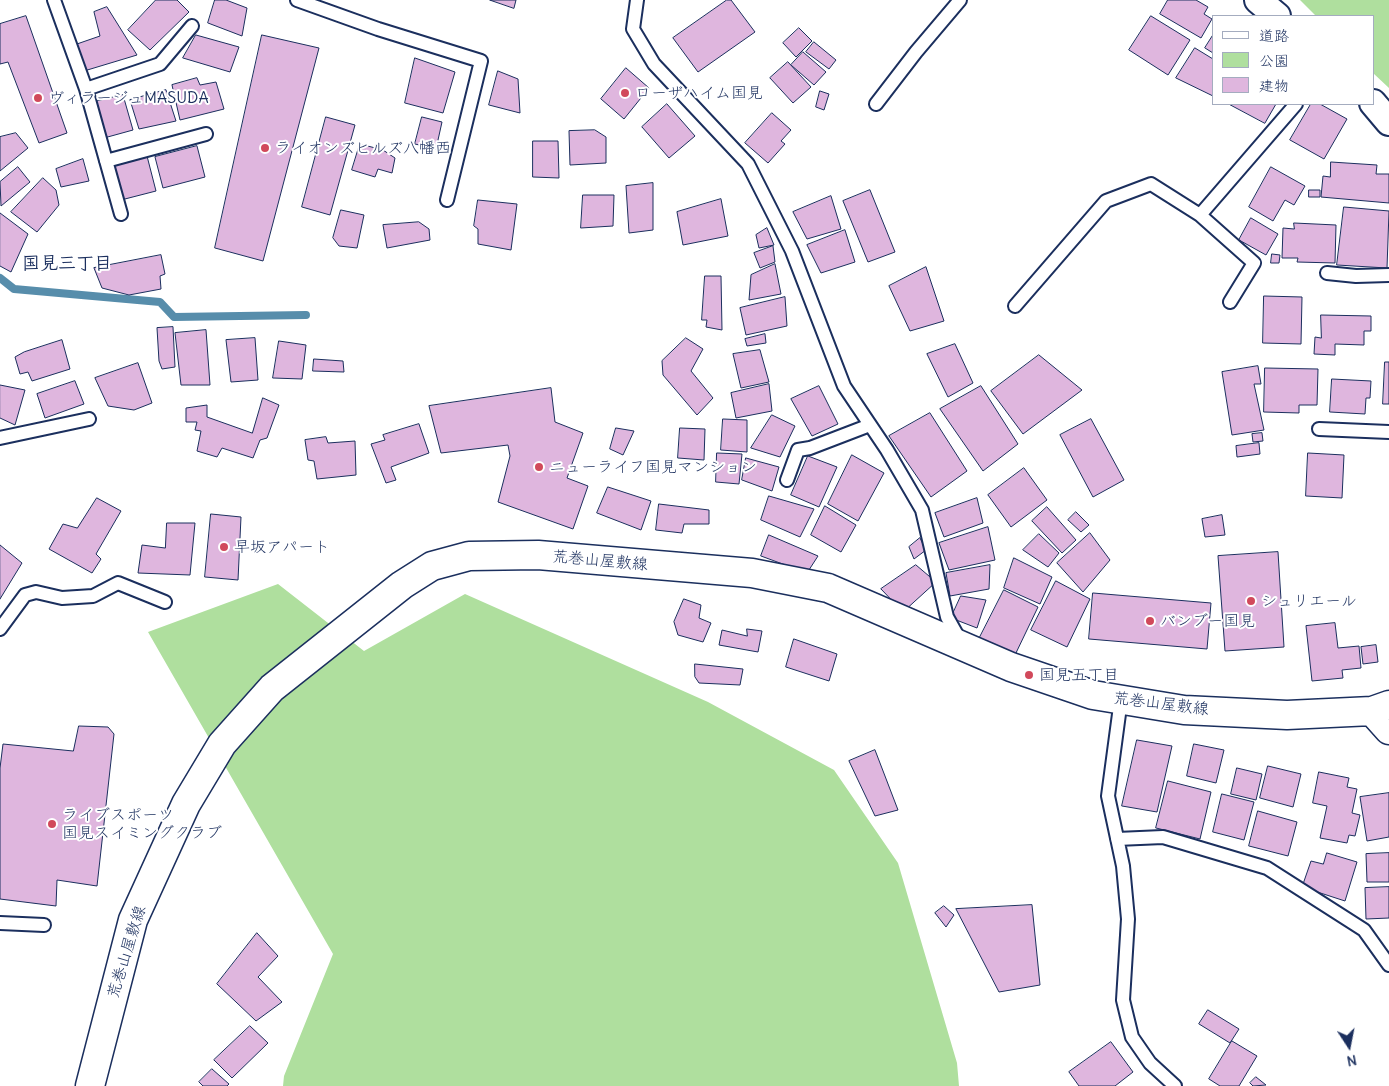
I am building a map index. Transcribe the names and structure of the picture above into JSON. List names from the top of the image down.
{
  "streets": {
    "street": ["荒巻山屋敷線"]
  },
  "districts": ["国見三丁目"],
  "places": [
    "ローザハイム国見",
    "ヴィラージュMASUDA",
    "ライオンズヒルズ八幡西",
    "ニューライフ国見マンション",
    "早坂アパート",
    "シュリエール",
    "バンブー国見",
    "国見五丁目",
    "ライブスポーツ 国見スイミングクラブ"
  ],
  "legend": ["道路", "公園", "建物"],
  "north": "bottom"
}
